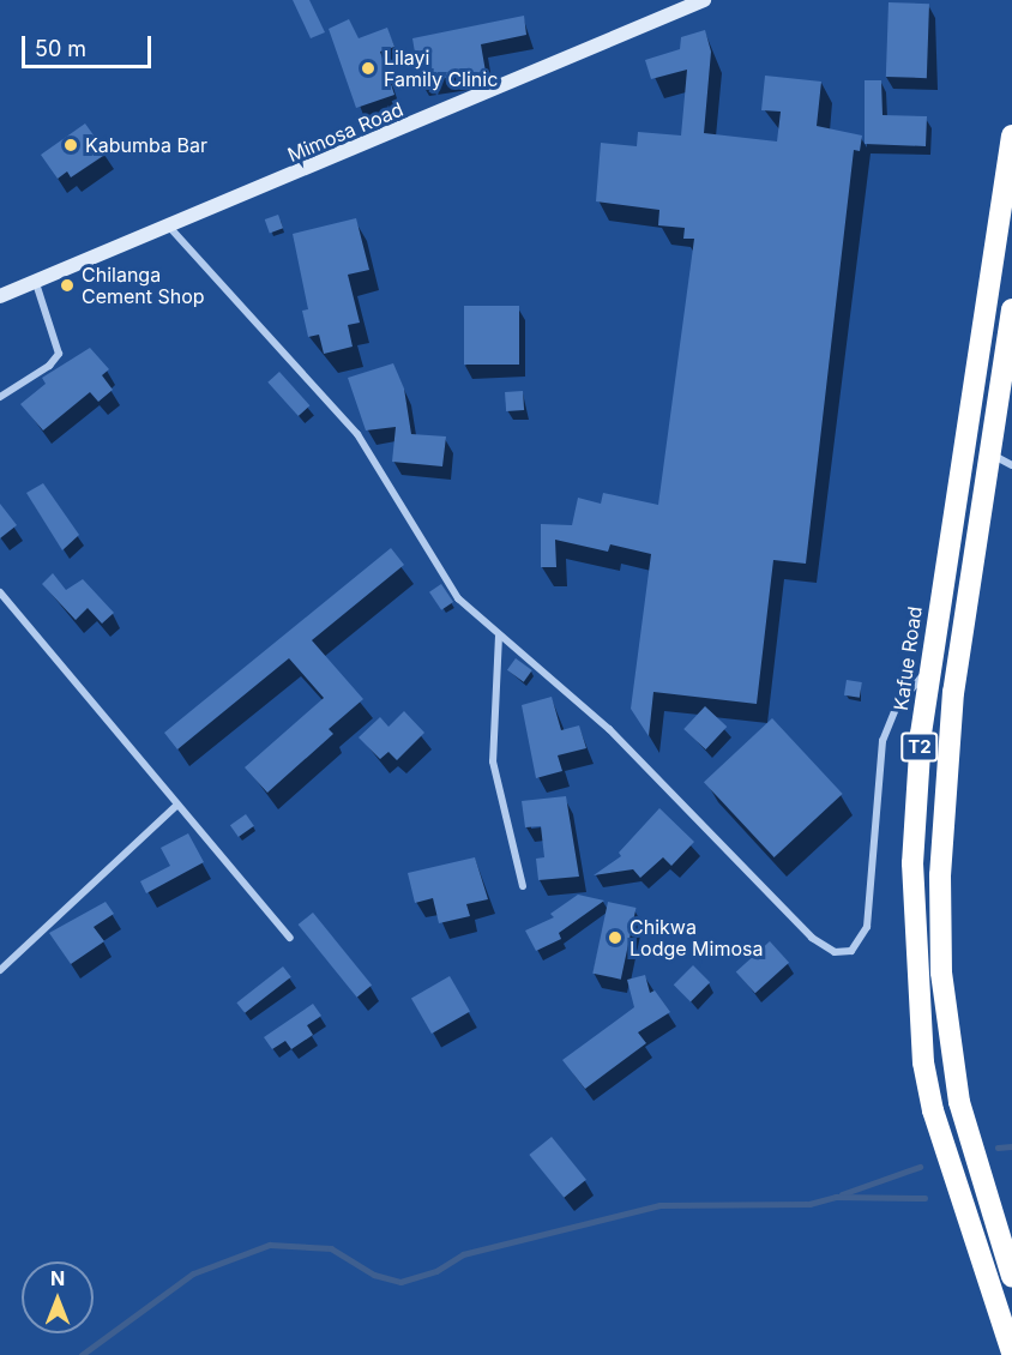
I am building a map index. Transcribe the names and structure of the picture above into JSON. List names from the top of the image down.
{
  "streets": {
    "highway": ["Kafue Road", "T2"],
    "street": ["Mimosa Road"]
  },
  "places": [
    "Lilayi Family Clinic",
    "Kabumba Bar",
    "Chilanga Cement Shop",
    "Chikwa Lodge Mimosa"
  ],
  "scale_bar": "50 m",
  "north": "top"
}
